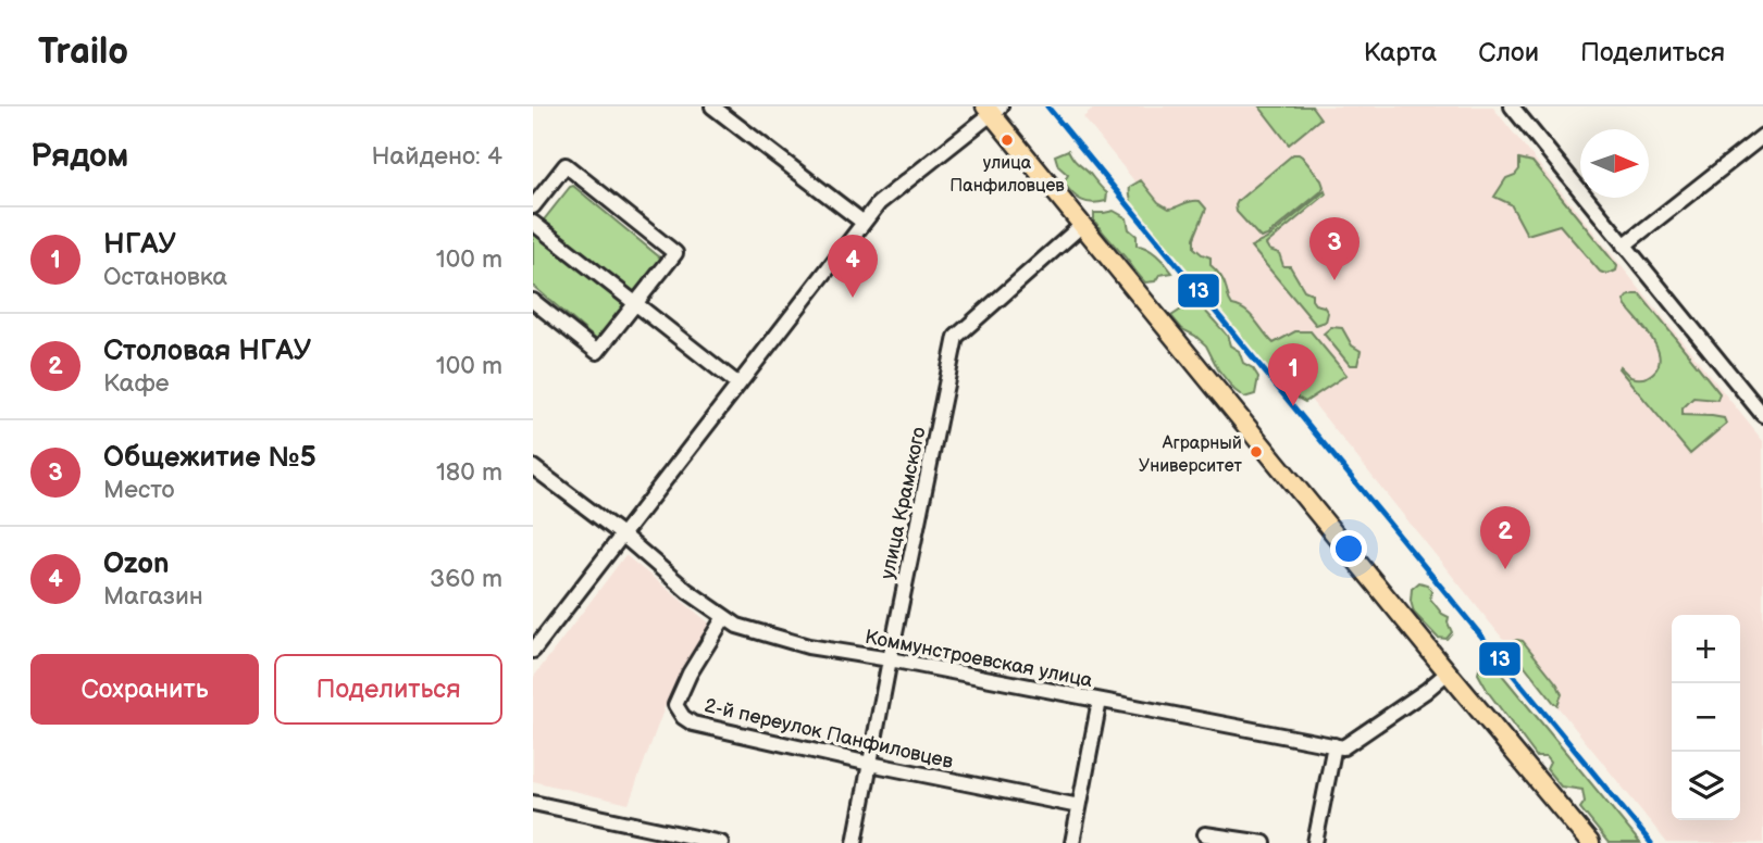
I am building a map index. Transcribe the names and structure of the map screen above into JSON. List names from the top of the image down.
{
  "streets": {
    "street": ["улица Крамского", "Коммунстроевская улица", "2-й переулок Панфиловцев"]
  },
  "crossings": [
    ["улица Крамского", "Коммунстроевская улица"],
    ["улица Крамского", "2-й переулок Панфиловцев"],
    ["Коммунстроевская улица", "2-й переулок Панфиловцев"]
  ],
  "places": ["улица Панфиловцев", "Аграрный Университет"],
  "lines": ["transit line 13"],
  "north": "right",
  "page": {
    "header": "Trailo",
    "nav": ["Карта", "Слои", "Поделиться"],
    "heading": ["Рядом", "Найдено: 4"],
    "list": [
      {
        "mark": "1",
        "name": "НГАУ",
        "note": "Остановка",
        "value": "100 m"
      },
      {
        "mark": "2",
        "name": "Столовая НГАУ",
        "note": "Кафе",
        "value": "100 m"
      },
      {
        "mark": "3",
        "name": "Общежитие №5",
        "note": "Место",
        "value": "180 m"
      },
      {
        "mark": "4",
        "name": "Ozon",
        "note": "Магазин",
        "value": "360 m"
      }
    ],
    "pins": [
      "3",
      "4",
      "1",
      "2"
    ],
    "map_buttons": ["+", "−"],
    "buttons": ["Сохранить", "Поделиться"]
  }
}
